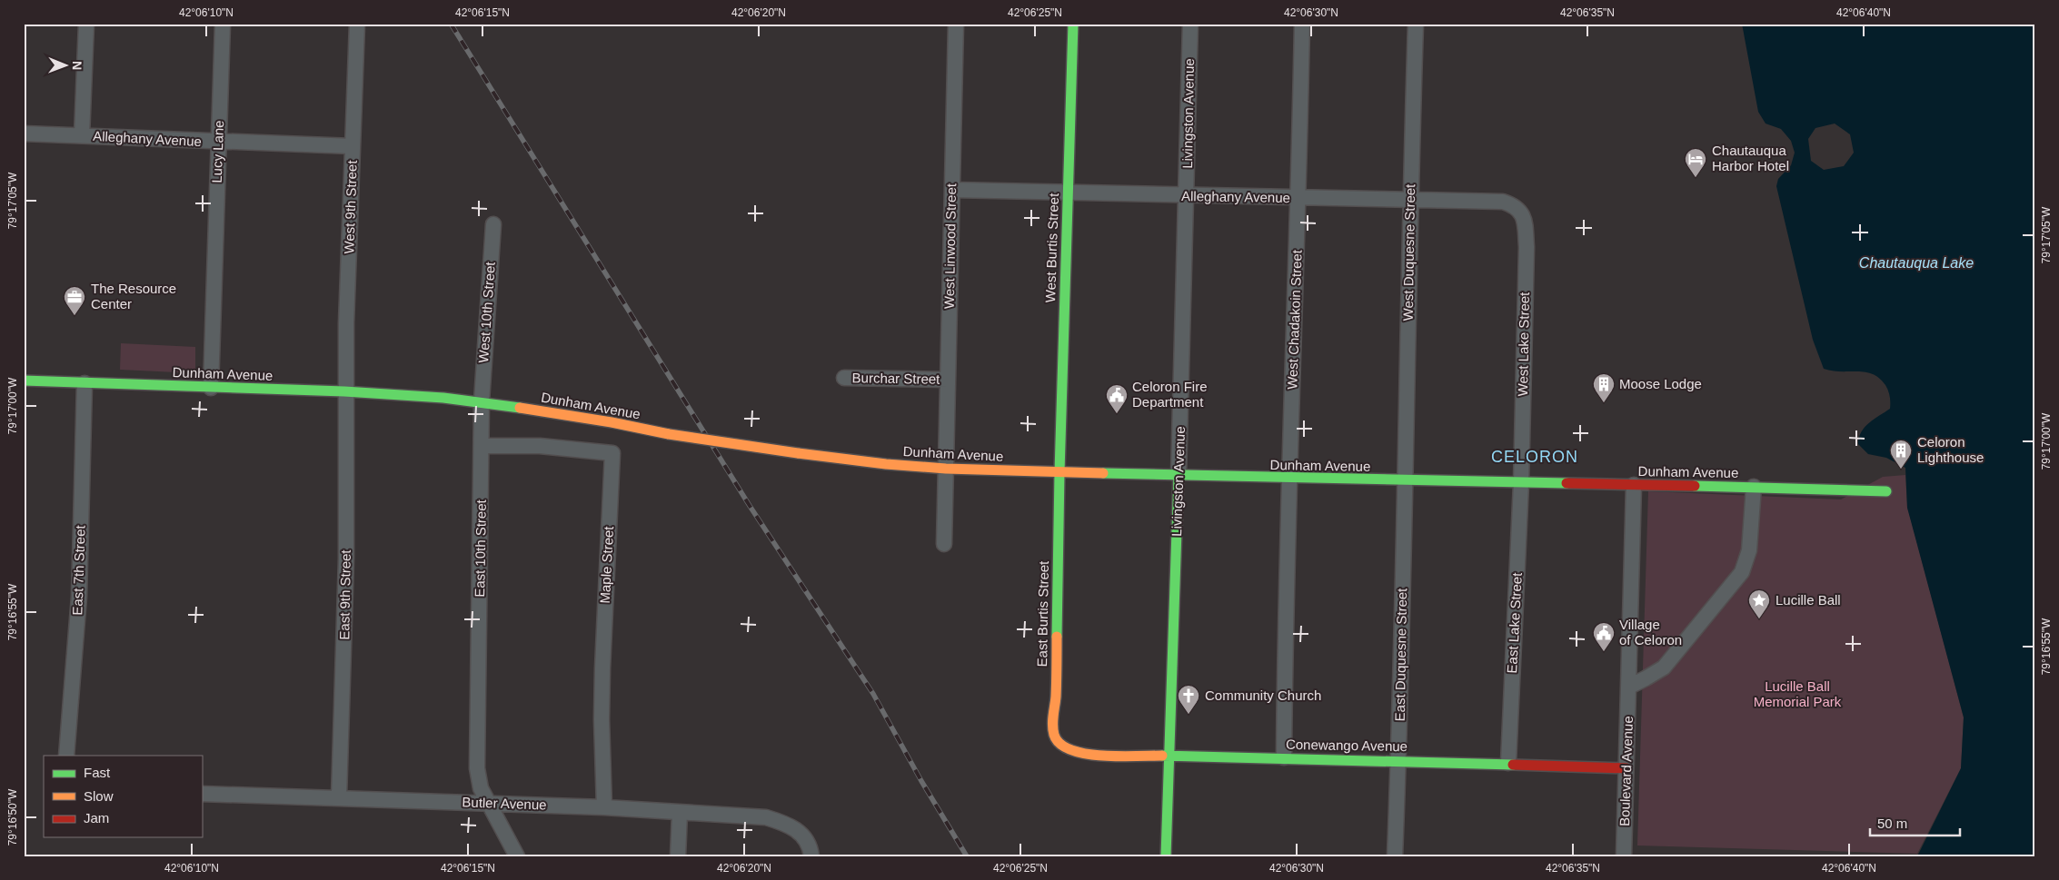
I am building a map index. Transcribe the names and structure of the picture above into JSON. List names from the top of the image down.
{
  "streets": {
    "street": [
      "Livingston Avenue",
      "Alleghany Avenue",
      "Lucy Lane",
      "West 9th Street",
      "West Linwood Street",
      "West Burtis Street",
      "West Duquesne Street",
      "West 10th Street",
      "West Chadakoin Street",
      "West Lake Street",
      "Dunham Avenue",
      "Burchar Street",
      "East 10th Street",
      "Maple Street",
      "East 7th Street",
      "East 9th Street",
      "East Burtis Street",
      "East Lake Street",
      "East Duquesne Street",
      "Conewango Avenue",
      "Boulevard Avenue",
      "Butler Avenue"
    ]
  },
  "crossings": [
    ["Livingston Avenue", "Alleghany Avenue"],
    ["Livingston Avenue", "Dunham Avenue"],
    ["Livingston Avenue", "Conewango Avenue"],
    ["Alleghany Avenue", "Lucy Lane"],
    ["Alleghany Avenue", "West 9th Street"],
    ["Alleghany Avenue", "West Linwood Street"],
    ["Alleghany Avenue", "West Burtis Street"],
    ["Alleghany Avenue", "West Duquesne Street"],
    ["Alleghany Avenue", "West Chadakoin Street"],
    ["Alleghany Avenue", "West Lake Street"],
    ["Lucy Lane", "Dunham Avenue"],
    ["West 9th Street", "Dunham Avenue"],
    ["West 9th Street", "East 9th Street"],
    ["West Linwood Street", "Dunham Avenue"],
    ["West Linwood Street", "Burchar Street"],
    ["West Burtis Street", "Dunham Avenue"],
    ["West Burtis Street", "East Burtis Street"],
    ["West Duquesne Street", "Dunham Avenue"],
    ["West Duquesne Street", "East Duquesne Street"],
    ["West 10th Street", "Dunham Avenue"],
    ["West 10th Street", "East 10th Street"],
    ["West Chadakoin Street", "Dunham Avenue"],
    ["West Chadakoin Street", "Conewango Avenue"],
    ["West Lake Street", "Dunham Avenue"],
    ["West Lake Street", "East Lake Street"],
    ["Dunham Avenue", "East 10th Street"],
    ["Dunham Avenue", "East 7th Street"],
    ["Dunham Avenue", "East 9th Street"],
    ["Dunham Avenue", "East Burtis Street"],
    ["Dunham Avenue", "East Lake Street"],
    ["Dunham Avenue", "East Duquesne Street"],
    ["Dunham Avenue", "Boulevard Avenue"],
    ["East 10th Street", "Maple Street"],
    ["East 10th Street", "Butler Avenue"],
    ["Maple Street", "Butler Avenue"],
    ["East 9th Street", "Butler Avenue"],
    ["East Burtis Street", "Conewango Avenue"],
    ["East Lake Street", "Conewango Avenue"],
    ["East Duquesne Street", "Conewango Avenue"],
    ["Conewango Avenue", "Boulevard Avenue"]
  ],
  "districts": ["CELORON"],
  "water": ["Chautauqua Lake"],
  "parks": ["Lucille Ball Memorial Park"],
  "places": {
    "hotel": ["Chautauqua Harbor Hotel"],
    "office": ["The Resource Center"],
    "building": ["Moose Lodge", "Celoron Lighthouse"],
    "public building": ["Celoron Fire Department", "Village of Celoron"],
    "place": ["Lucille Ball"],
    "church": ["Community Church"]
  },
  "legend": ["Fast", "Slow", "Jam"],
  "scale_bar": "50 m",
  "north": "right",
  "coordinates": [
    "42°06'10\"N",
    "42°06'15\"N",
    "42°06'20\"N",
    "42°06'25\"N",
    "42°06'30\"N",
    "42°06'35\"N",
    "42°06'40\"N",
    "79°17'05\"W",
    "79°17'00\"W",
    "79°16'55\"W",
    "79°16'50\"W"
  ]
}
